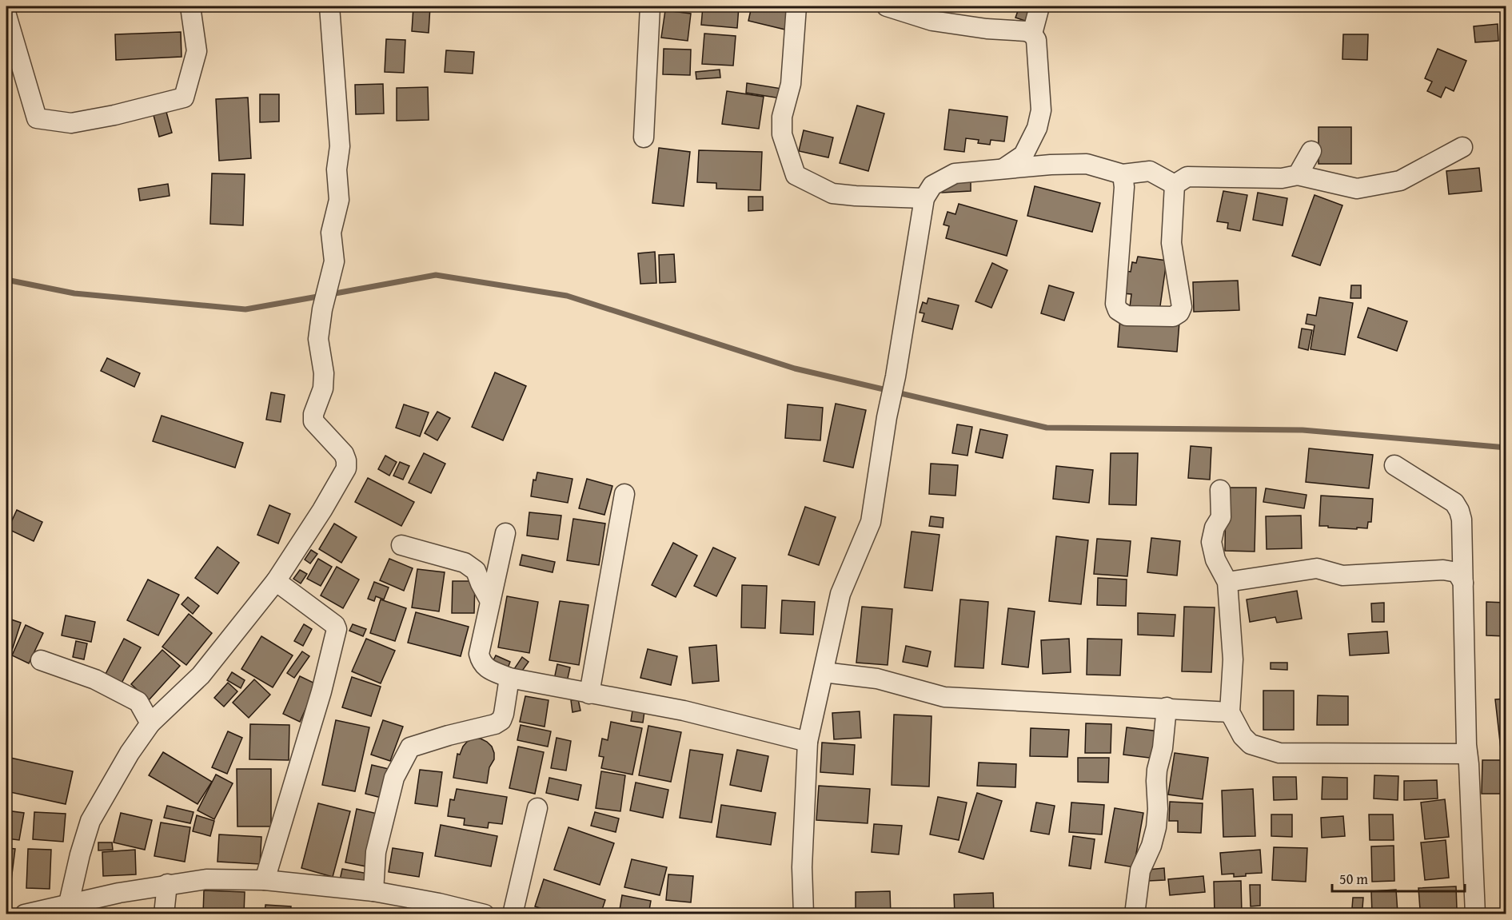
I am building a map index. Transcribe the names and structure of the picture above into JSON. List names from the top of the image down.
{
  "scale_bar": "50 m"
}
